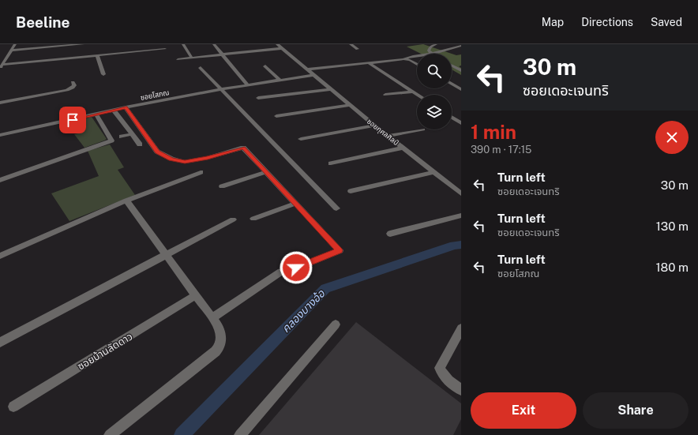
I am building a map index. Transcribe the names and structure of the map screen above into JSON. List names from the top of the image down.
{
  "streets": {
    "street": ["ซอยโสภณ", "ซอยกุศลศิลป์", "ซอยบ้านลัดดาว"]
  },
  "crossings": [
    ["ซอยโสภณ", "ซอยกุศลศิลป์"]
  ],
  "water": ["คลองบางอ้อ"],
  "page": {
    "header": "Beeline",
    "nav": ["Map", "Directions", "Saved"],
    "turn": ["30 m", "ซอยเดอะเจนทริ"],
    "heading": ["1 min", "390 m · 17:15"],
    "list": [
      {
        "name": "Turn left",
        "note": "ซอยเดอะเจนทริ",
        "value": "30 m"
      },
      {
        "name": "Turn left",
        "note": "ซอยเดอะเจนทริ",
        "value": "130 m"
      },
      {
        "name": "Turn left",
        "note": "ซอยโสภณ",
        "value": "180 m"
      }
    ],
    "buttons": ["Exit", "Share"]
  }
}
